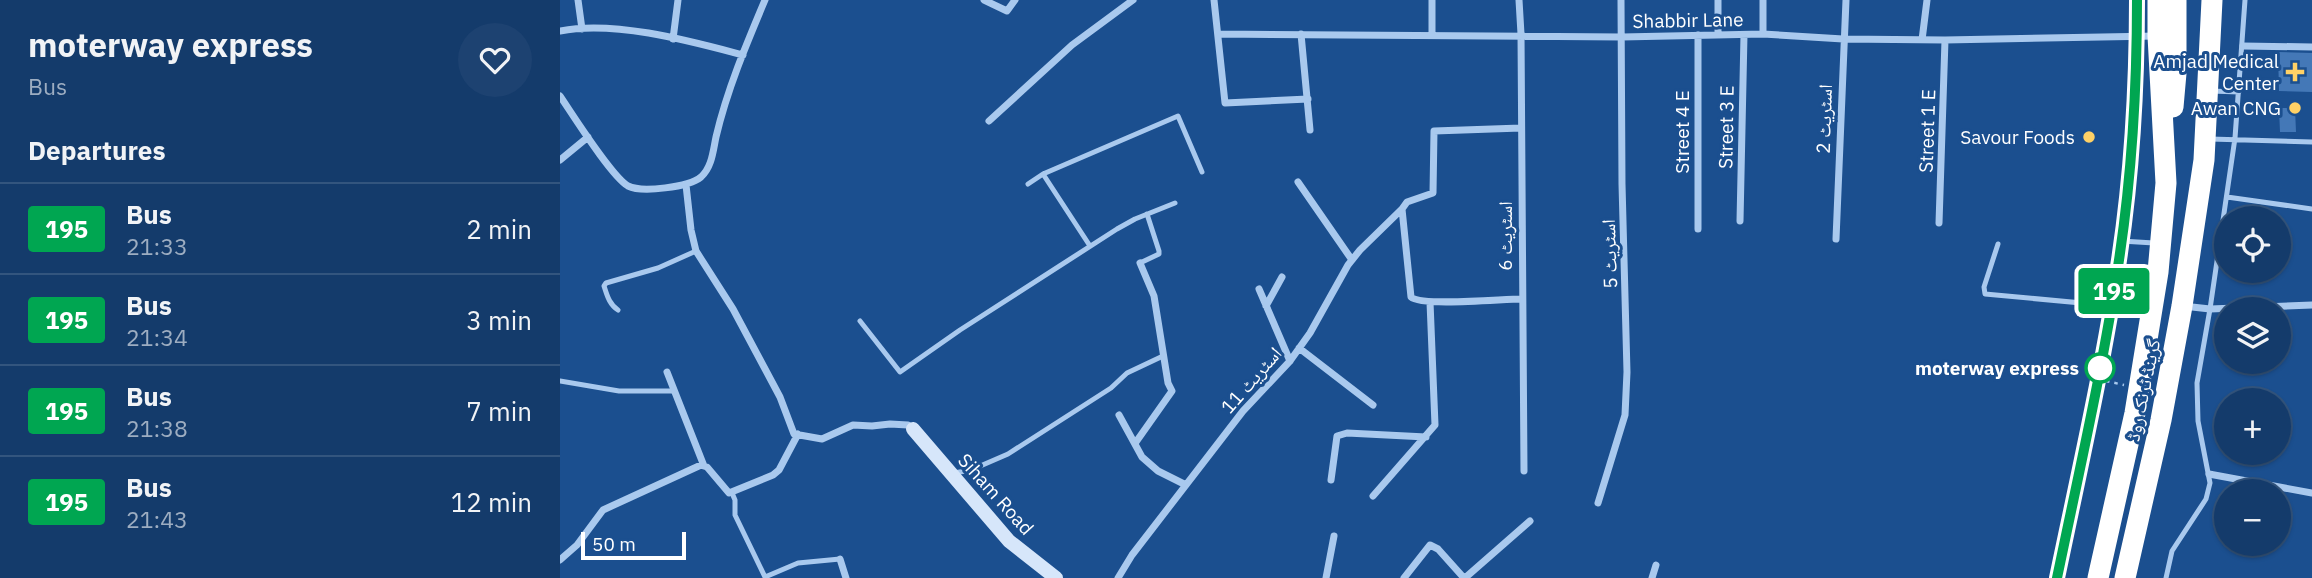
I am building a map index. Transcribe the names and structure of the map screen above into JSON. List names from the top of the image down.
{
  "streets": {
    "highway": ["گرینڈ ٹرنک روڈ"],
    "street": [
      "Shabbir Lane",
      "اسٹریٹ 2",
      "Street 3 E",
      "Street 1 E",
      "Street 4 E",
      "اسٹریٹ 6",
      "اسٹریٹ 5",
      "اسٹریٹ 11",
      "Siham Road"
    ]
  },
  "crossings": [
    ["Shabbir Lane", "اسٹریٹ 2"],
    ["Shabbir Lane", "Street 3 E"],
    ["Shabbir Lane", "Street 1 E"],
    ["Shabbir Lane", "Street 4 E"],
    ["Shabbir Lane", "اسٹریٹ 6"],
    ["Shabbir Lane", "اسٹریٹ 5"],
    ["Shabbir Lane", "گرینڈ ٹرنک روڈ"],
    ["اسٹریٹ 6", "اسٹریٹ 11"]
  ],
  "places": {
    "health": ["Amjad Medical Center"],
    "other": ["Awan CNG", "Savour Foods", "moterway express"]
  },
  "lines": ["bus line 195"],
  "scale_bar": "50 m",
  "page": {
    "heading": [
      ["moterway express", "Bus"],
      "Departures"
    ],
    "on_map": "195",
    "list": [
      {
        "mark": "195",
        "name": "Bus",
        "note": "21:33",
        "value": "2 min"
      },
      {
        "mark": "195",
        "name": "Bus",
        "note": "21:34",
        "value": "3 min"
      },
      {
        "mark": "195",
        "name": "Bus",
        "note": "21:38",
        "value": "7 min"
      },
      {
        "mark": "195",
        "name": "Bus",
        "note": "21:43",
        "value": "12 min"
      }
    ],
    "map_buttons": ["+", "−"],
    "scale": "50 m"
  }
}
